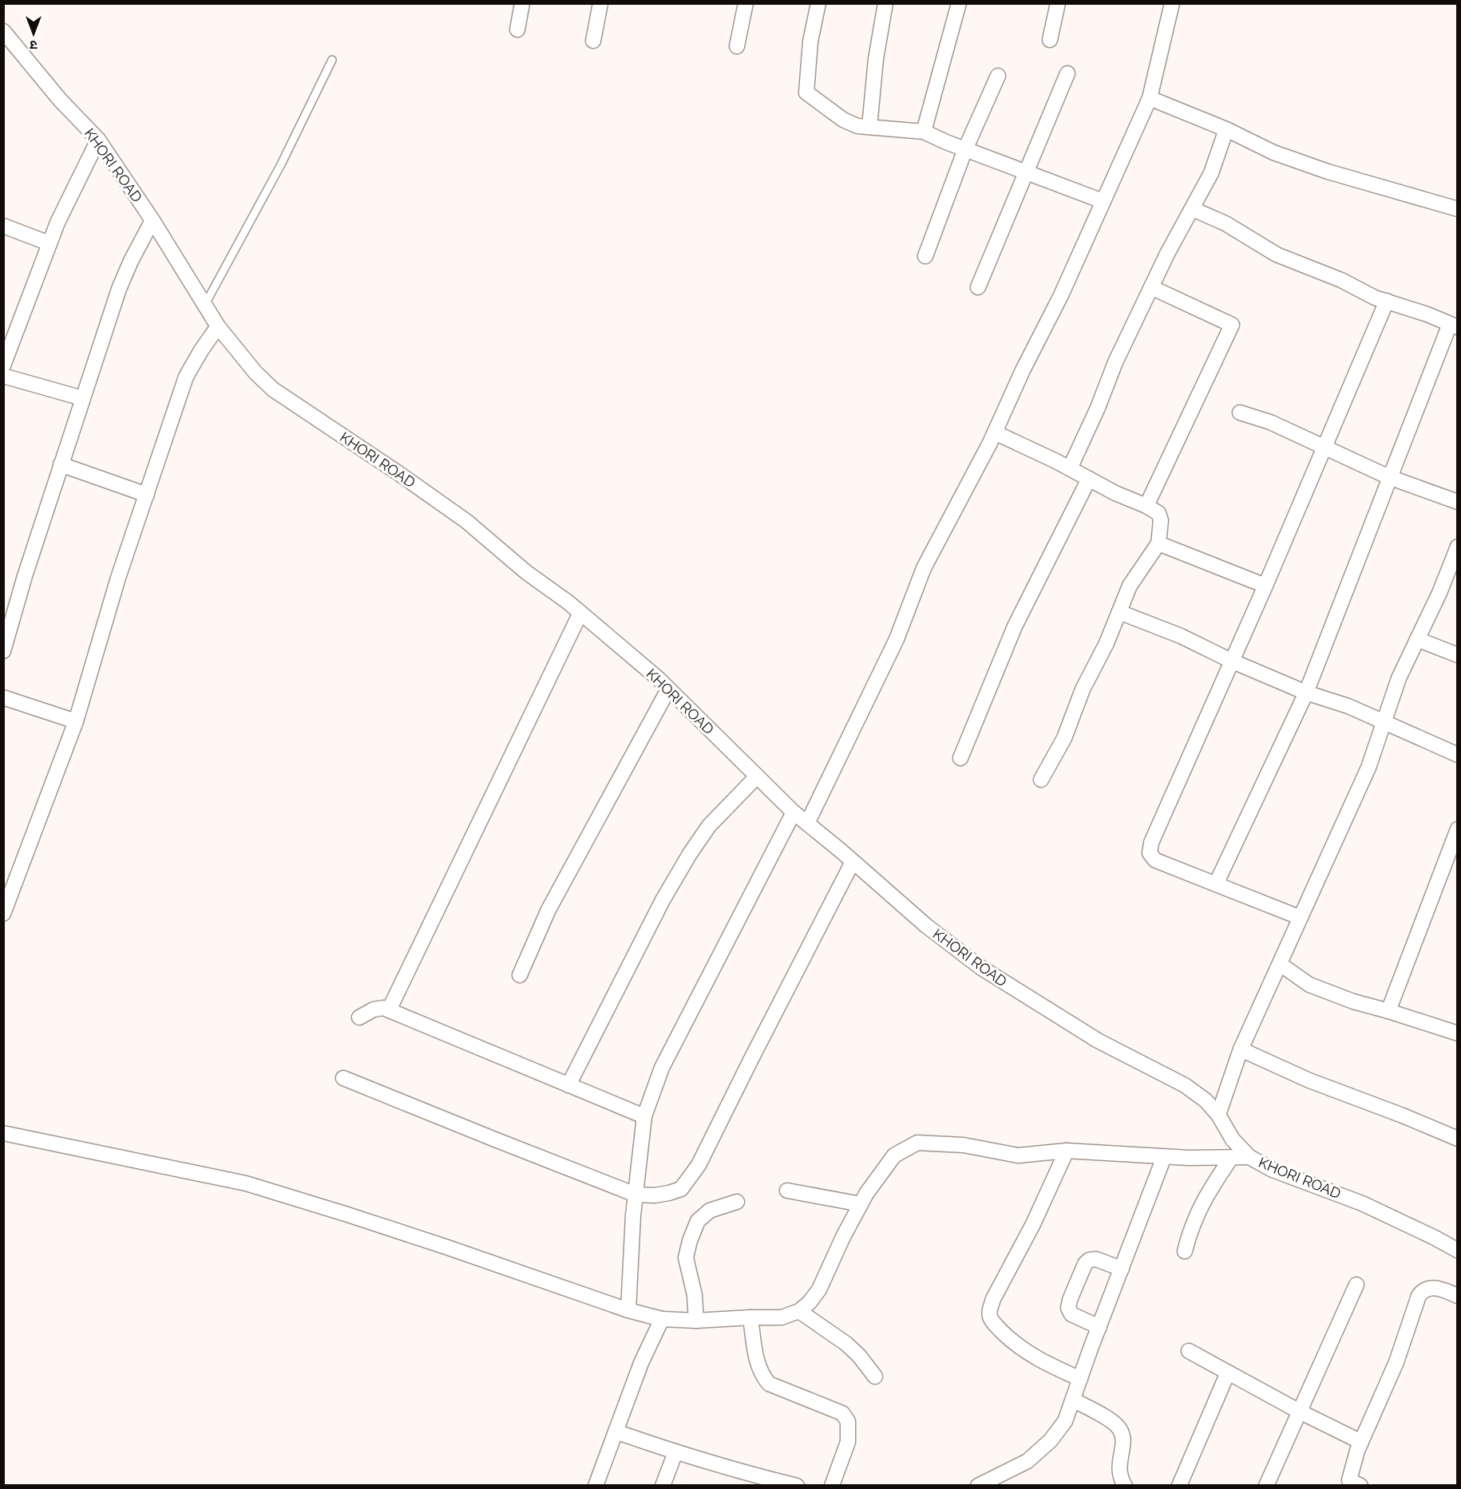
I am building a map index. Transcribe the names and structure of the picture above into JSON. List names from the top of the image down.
{
  "streets": {
    "street": ["KHORI ROAD"]
  },
  "north": "bottom"
}
